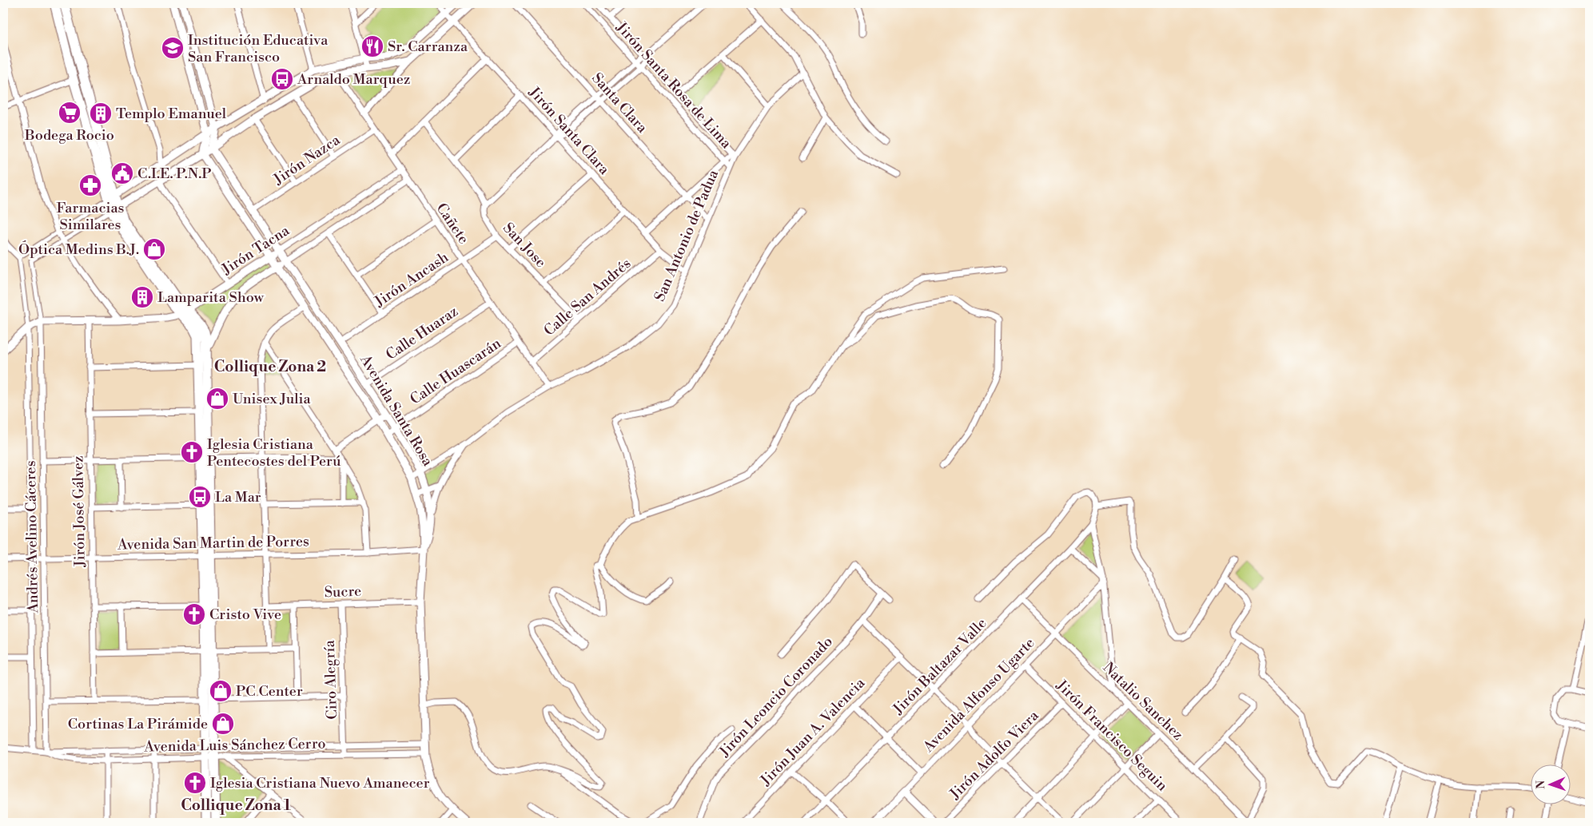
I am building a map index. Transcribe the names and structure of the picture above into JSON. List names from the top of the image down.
{
  "streets": {
    "street": [
      "Jirón Santa Rosa de Lima",
      "Santa Clara",
      "Jirón Santa Clara",
      "Jirón Nazca",
      "Cañete",
      "San Antonio de Padua",
      "San Jose",
      "Jirón Tacna",
      "Jirón Ancash",
      "Calle San Andrés",
      "Calle Huaraz",
      "Calle Huascarán",
      "Avenida Santa Rosa",
      "Jirón José Gálvez",
      "Andrés Avelino Cáceres",
      "Avenida San Martin de Porres",
      "Sucre",
      "Jirón Baltazar Valle",
      "Ciro Alegría",
      "Avenida Alfonso Ugarte",
      "Jirón Leoncio Coronado",
      "Natalio Sanchez",
      "Jirón Juan A. Valencia",
      "Jirón Francisco Seguin",
      "Avenida Luis Sánchez Cerro",
      "Jirón Adolfo Viera"
    ]
  },
  "crossings": [
    ["Jirón Santa Rosa de Lima", "San Antonio de Padua"],
    ["Santa Clara", "San Antonio de Padua"],
    ["Jirón Santa Clara", "San Antonio de Padua"],
    ["Jirón Santa Clara", "Calle San Andrés"],
    ["Jirón Nazca", "Cañete"],
    ["Jirón Nazca", "Avenida Santa Rosa"],
    ["Cañete", "San Antonio de Padua"],
    ["Cañete", "Jirón Tacna"],
    ["Cañete", "Jirón Ancash"],
    ["Cañete", "Calle San Andrés"],
    ["Cañete", "Calle Huaraz"],
    ["Cañete", "Calle Huascarán"],
    ["San Antonio de Padua", "Avenida Santa Rosa"],
    ["San Jose", "Jirón Ancash"],
    ["San Jose", "Calle San Andrés"],
    ["Jirón Tacna", "Avenida Santa Rosa"],
    ["Jirón Tacna", "Jirón José Gálvez"],
    ["Jirón Tacna", "Andrés Avelino Cáceres"],
    ["Jirón Ancash", "Avenida Santa Rosa"],
    ["Calle Huaraz", "Avenida Santa Rosa"],
    ["Calle Huascarán", "Avenida Santa Rosa"],
    ["Avenida Santa Rosa", "Avenida San Martin de Porres"],
    ["Jirón José Gálvez", "Avenida San Martin de Porres"],
    ["Andrés Avelino Cáceres", "Avenida San Martin de Porres"],
    ["Andrés Avelino Cáceres", "Avenida Luis Sánchez Cerro"],
    ["Sucre", "Ciro Alegría"],
    ["Jirón Baltazar Valle", "Natalio Sanchez"],
    ["Ciro Alegría", "Avenida Luis Sánchez Cerro"],
    ["Avenida Alfonso Ugarte", "Natalio Sanchez"],
    ["Avenida Alfonso Ugarte", "Jirón Francisco Seguin"],
    ["Jirón Francisco Seguin", "Jirón Adolfo Viera"]
  ],
  "districts": ["Collique Zona 2", "Collique Zona 1"],
  "places": {
    "restaurant": ["Sr. Carranza"],
    "school or university": ["Institución Educativa San Francisco"],
    "bus stop": ["Arnaldo Marquez", "La Mar"],
    "supermarket": ["Bodega Rocio"],
    "building": ["Templo Emanuel", "Lamparita Show"],
    "public building": ["C.I.E. P.N.P"],
    "pharmacy": ["Farmacias Similares"],
    "shop": [
      "Óptica Medins B.J.",
      "Unisex Julia",
      "PC Center",
      "Cortinas La Pirámide"
    ],
    "church": ["Iglesia Cristiana Pentecostes del Perú", "Cristo Vive", "Iglesia Cristiana Nuevo Amanecer"]
  },
  "north": "left"
}
